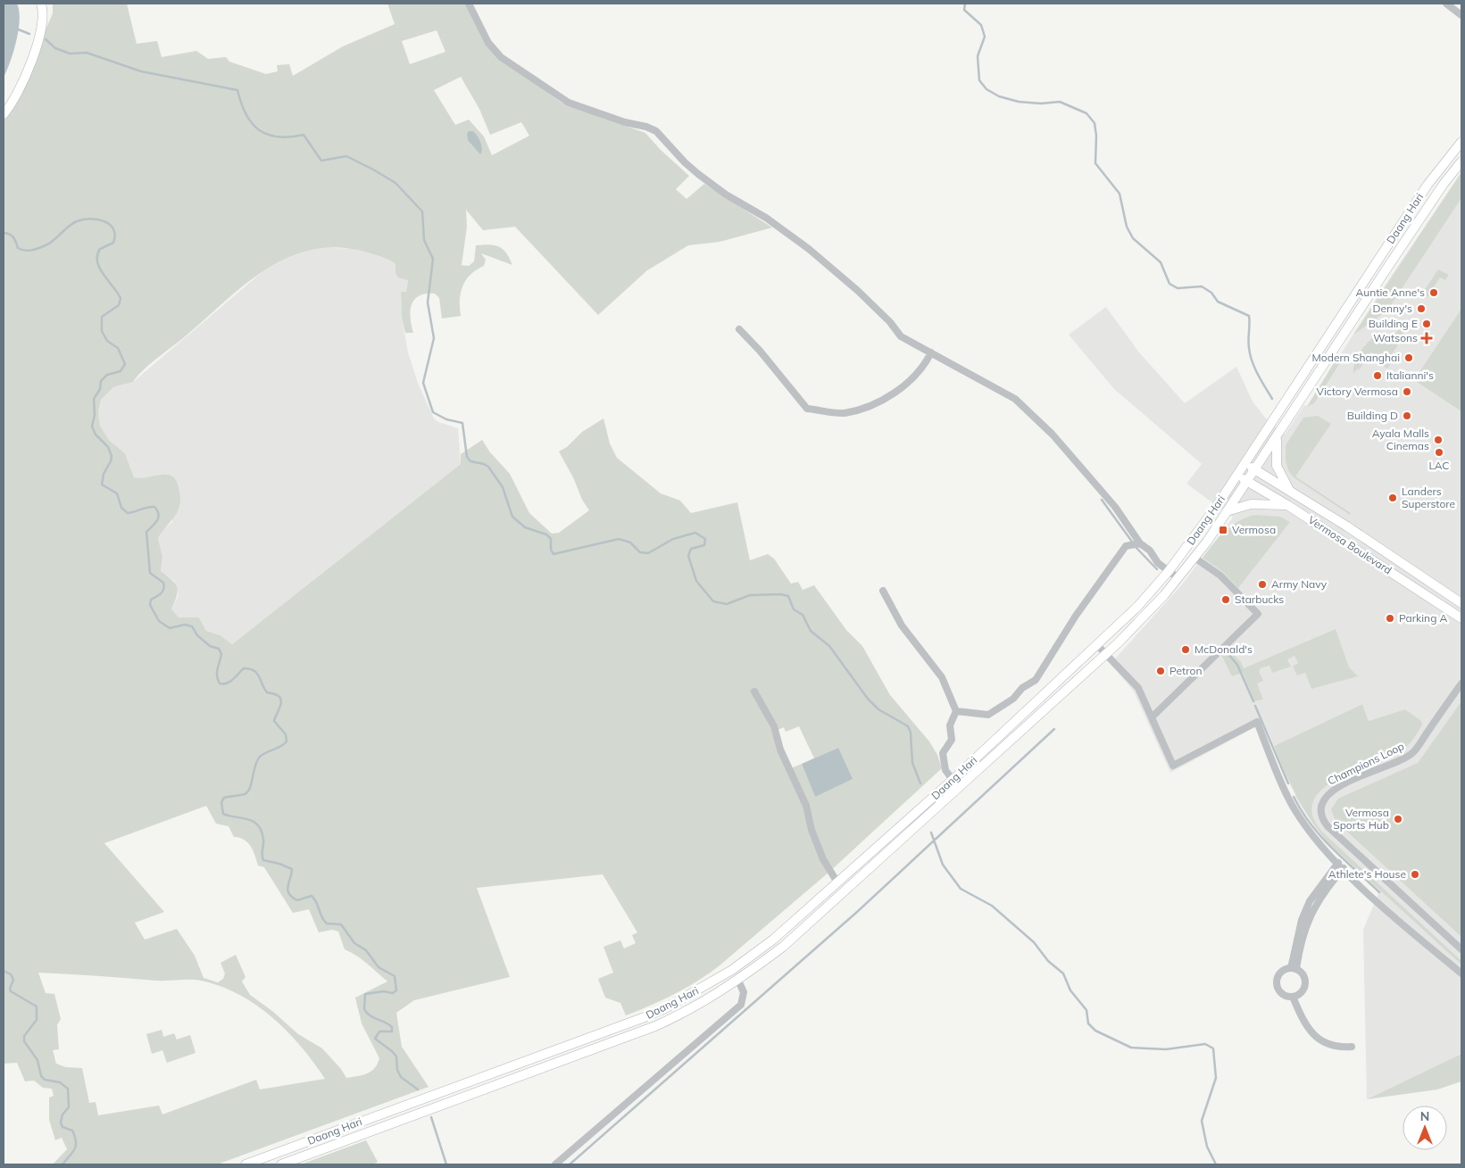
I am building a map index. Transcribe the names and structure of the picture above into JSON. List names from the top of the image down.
{
  "streets": {
    "main road": ["Daang Hari", "Vermosa Boulevard"],
    "street": ["Champions Loop"]
  },
  "crossings": [
    ["Daang Hari", "Vermosa Boulevard"]
  ],
  "places": {
    "other": [
      "Auntie Anne's",
      "Denny's",
      "Building E",
      "Modern Shanghai",
      "Italianni's",
      "Victory Vermosa",
      "Building D",
      "Ayala Malls Cinemas",
      "LAC",
      "Landers Superstore",
      "Army Navy",
      "Starbucks",
      "Parking A",
      "McDonald's",
      "Petron",
      "Vermosa Sports Hub",
      "Athlete's House"
    ],
    "health": ["Watsons"],
    "transit": ["Vermosa"]
  },
  "north": "top"
}
